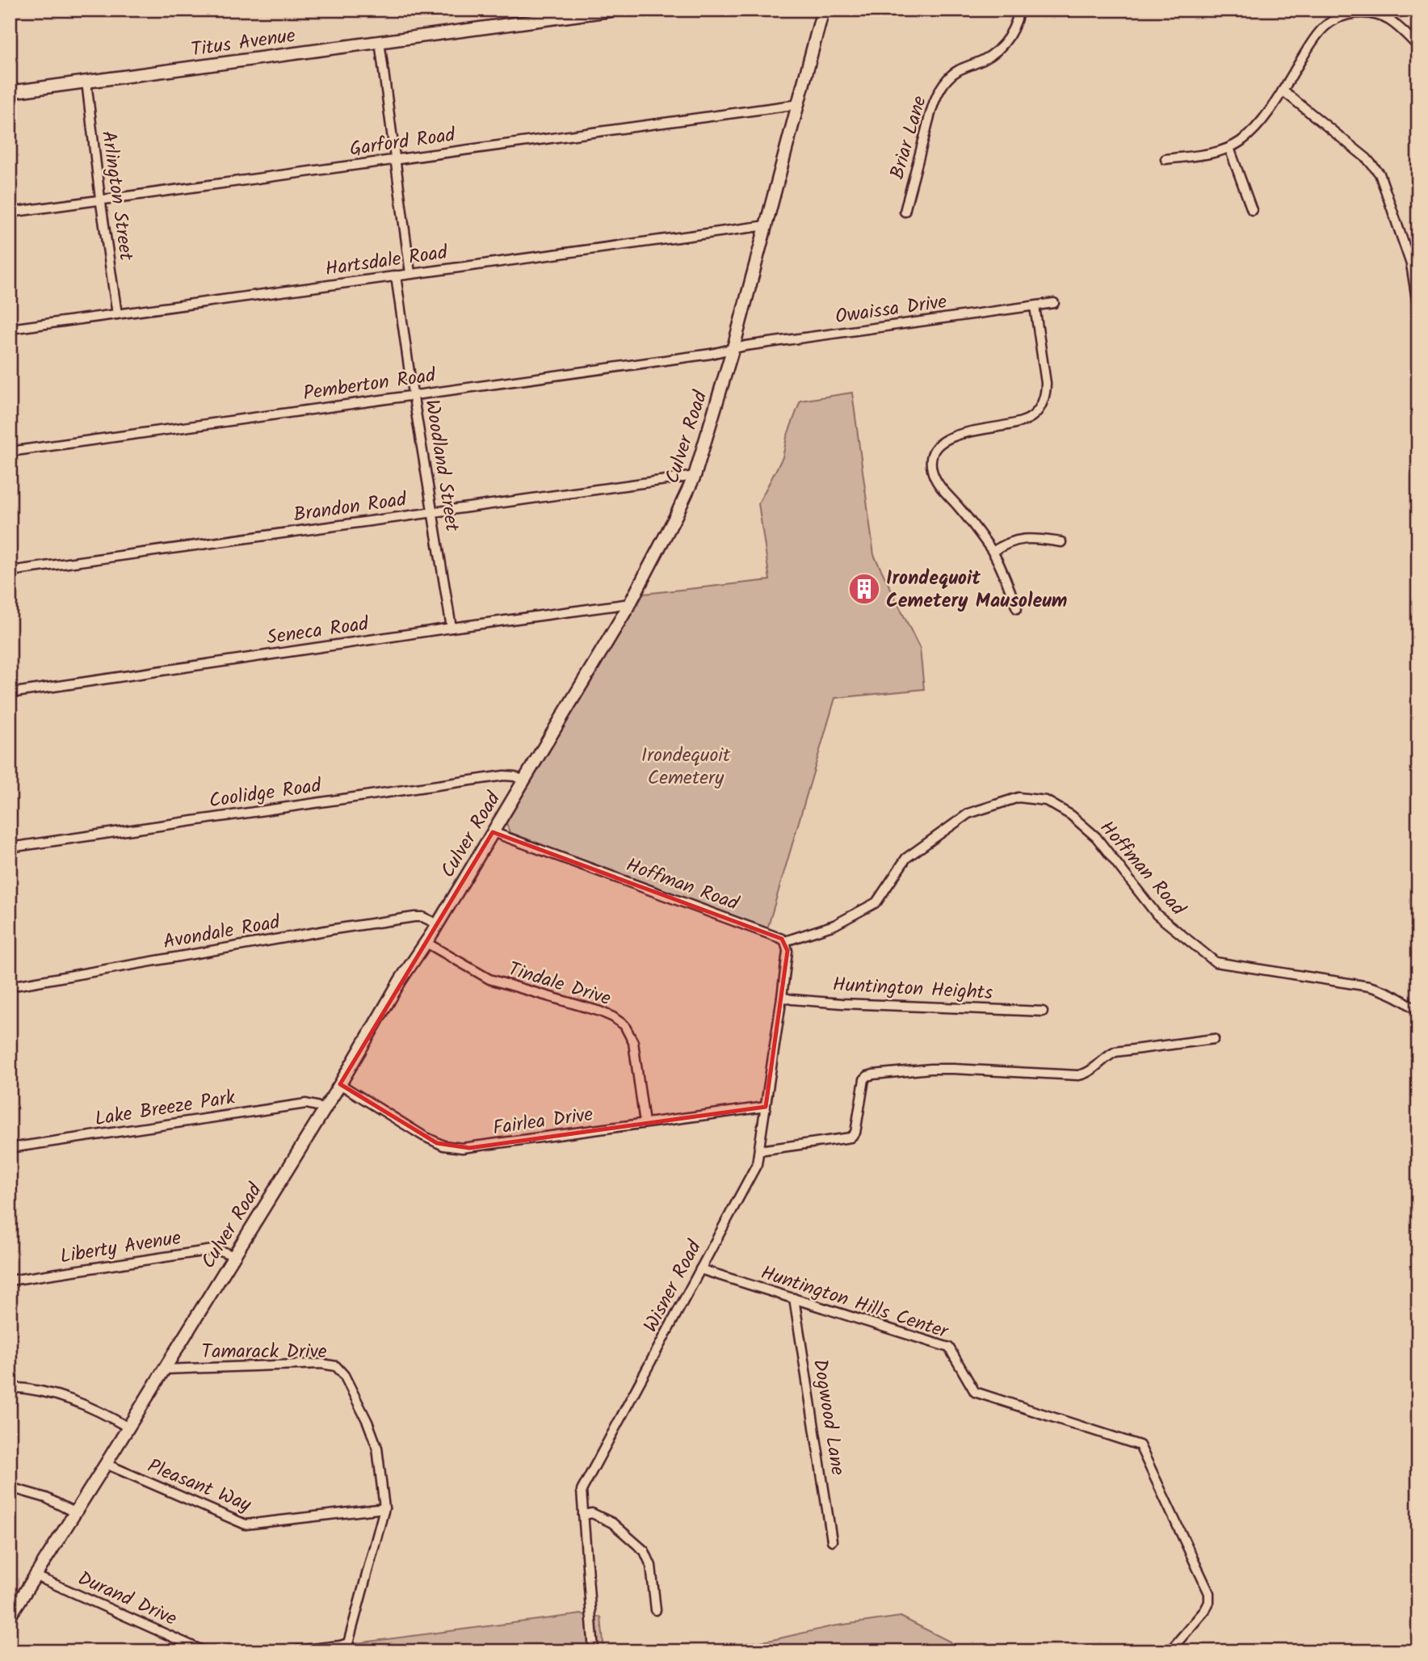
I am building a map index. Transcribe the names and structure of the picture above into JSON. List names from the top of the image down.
{
  "streets": {
    "main road": ["Titus Avenue", "Culver Road"],
    "street": [
      "Briar Lane",
      "Garford Road",
      "Arlington Street",
      "Hartsdale Road",
      "Owaissa Drive",
      "Pemberton Road",
      "Woodland Street",
      "Brandon Road",
      "Seneca Road",
      "Coolidge Road",
      "Hoffman Road",
      "Avondale Road",
      "Tindale Drive",
      "Huntington Heights",
      "Lake Breeze Park",
      "Fairlea Drive",
      "Liberty Avenue",
      "Wisner Road",
      "Huntington Hills Center",
      "Tamarack Drive",
      "Dogwood Lane",
      "Pleasant Way",
      "Durand Drive"
    ]
  },
  "crossings": [
    ["Titus Avenue", "Arlington Street"],
    ["Garford Road", "Arlington Street"],
    ["Garford Road", "Culver Road"],
    ["Arlington Street", "Hartsdale Road"],
    ["Hartsdale Road", "Culver Road"],
    ["Hartsdale Road", "Woodland Street"],
    ["Owaissa Drive", "Pemberton Road"],
    ["Owaissa Drive", "Culver Road"],
    ["Pemberton Road", "Culver Road"],
    ["Pemberton Road", "Woodland Street"],
    ["Culver Road", "Brandon Road"],
    ["Culver Road", "Seneca Road"],
    ["Culver Road", "Coolidge Road"],
    ["Culver Road", "Hoffman Road"],
    ["Culver Road", "Avondale Road"],
    ["Culver Road", "Tindale Drive"],
    ["Culver Road", "Lake Breeze Park"],
    ["Culver Road", "Fairlea Drive"],
    ["Culver Road", "Liberty Avenue"],
    ["Culver Road", "Tamarack Drive"],
    ["Culver Road", "Pleasant Way"],
    ["Culver Road", "Durand Drive"],
    ["Woodland Street", "Brandon Road"],
    ["Woodland Street", "Seneca Road"],
    ["Hoffman Road", "Wisner Road"],
    ["Tindale Drive", "Fairlea Drive"],
    ["Huntington Heights", "Wisner Road"],
    ["Fairlea Drive", "Wisner Road"],
    ["Wisner Road", "Huntington Hills Center"],
    ["Huntington Hills Center", "Dogwood Lane"],
    ["Tamarack Drive", "Pleasant Way"]
  ],
  "parks": ["Irondequoit Cemetery"],
  "places": {
    "building": ["Irondequoit Cemetery Mausoleum"]
  }
}
